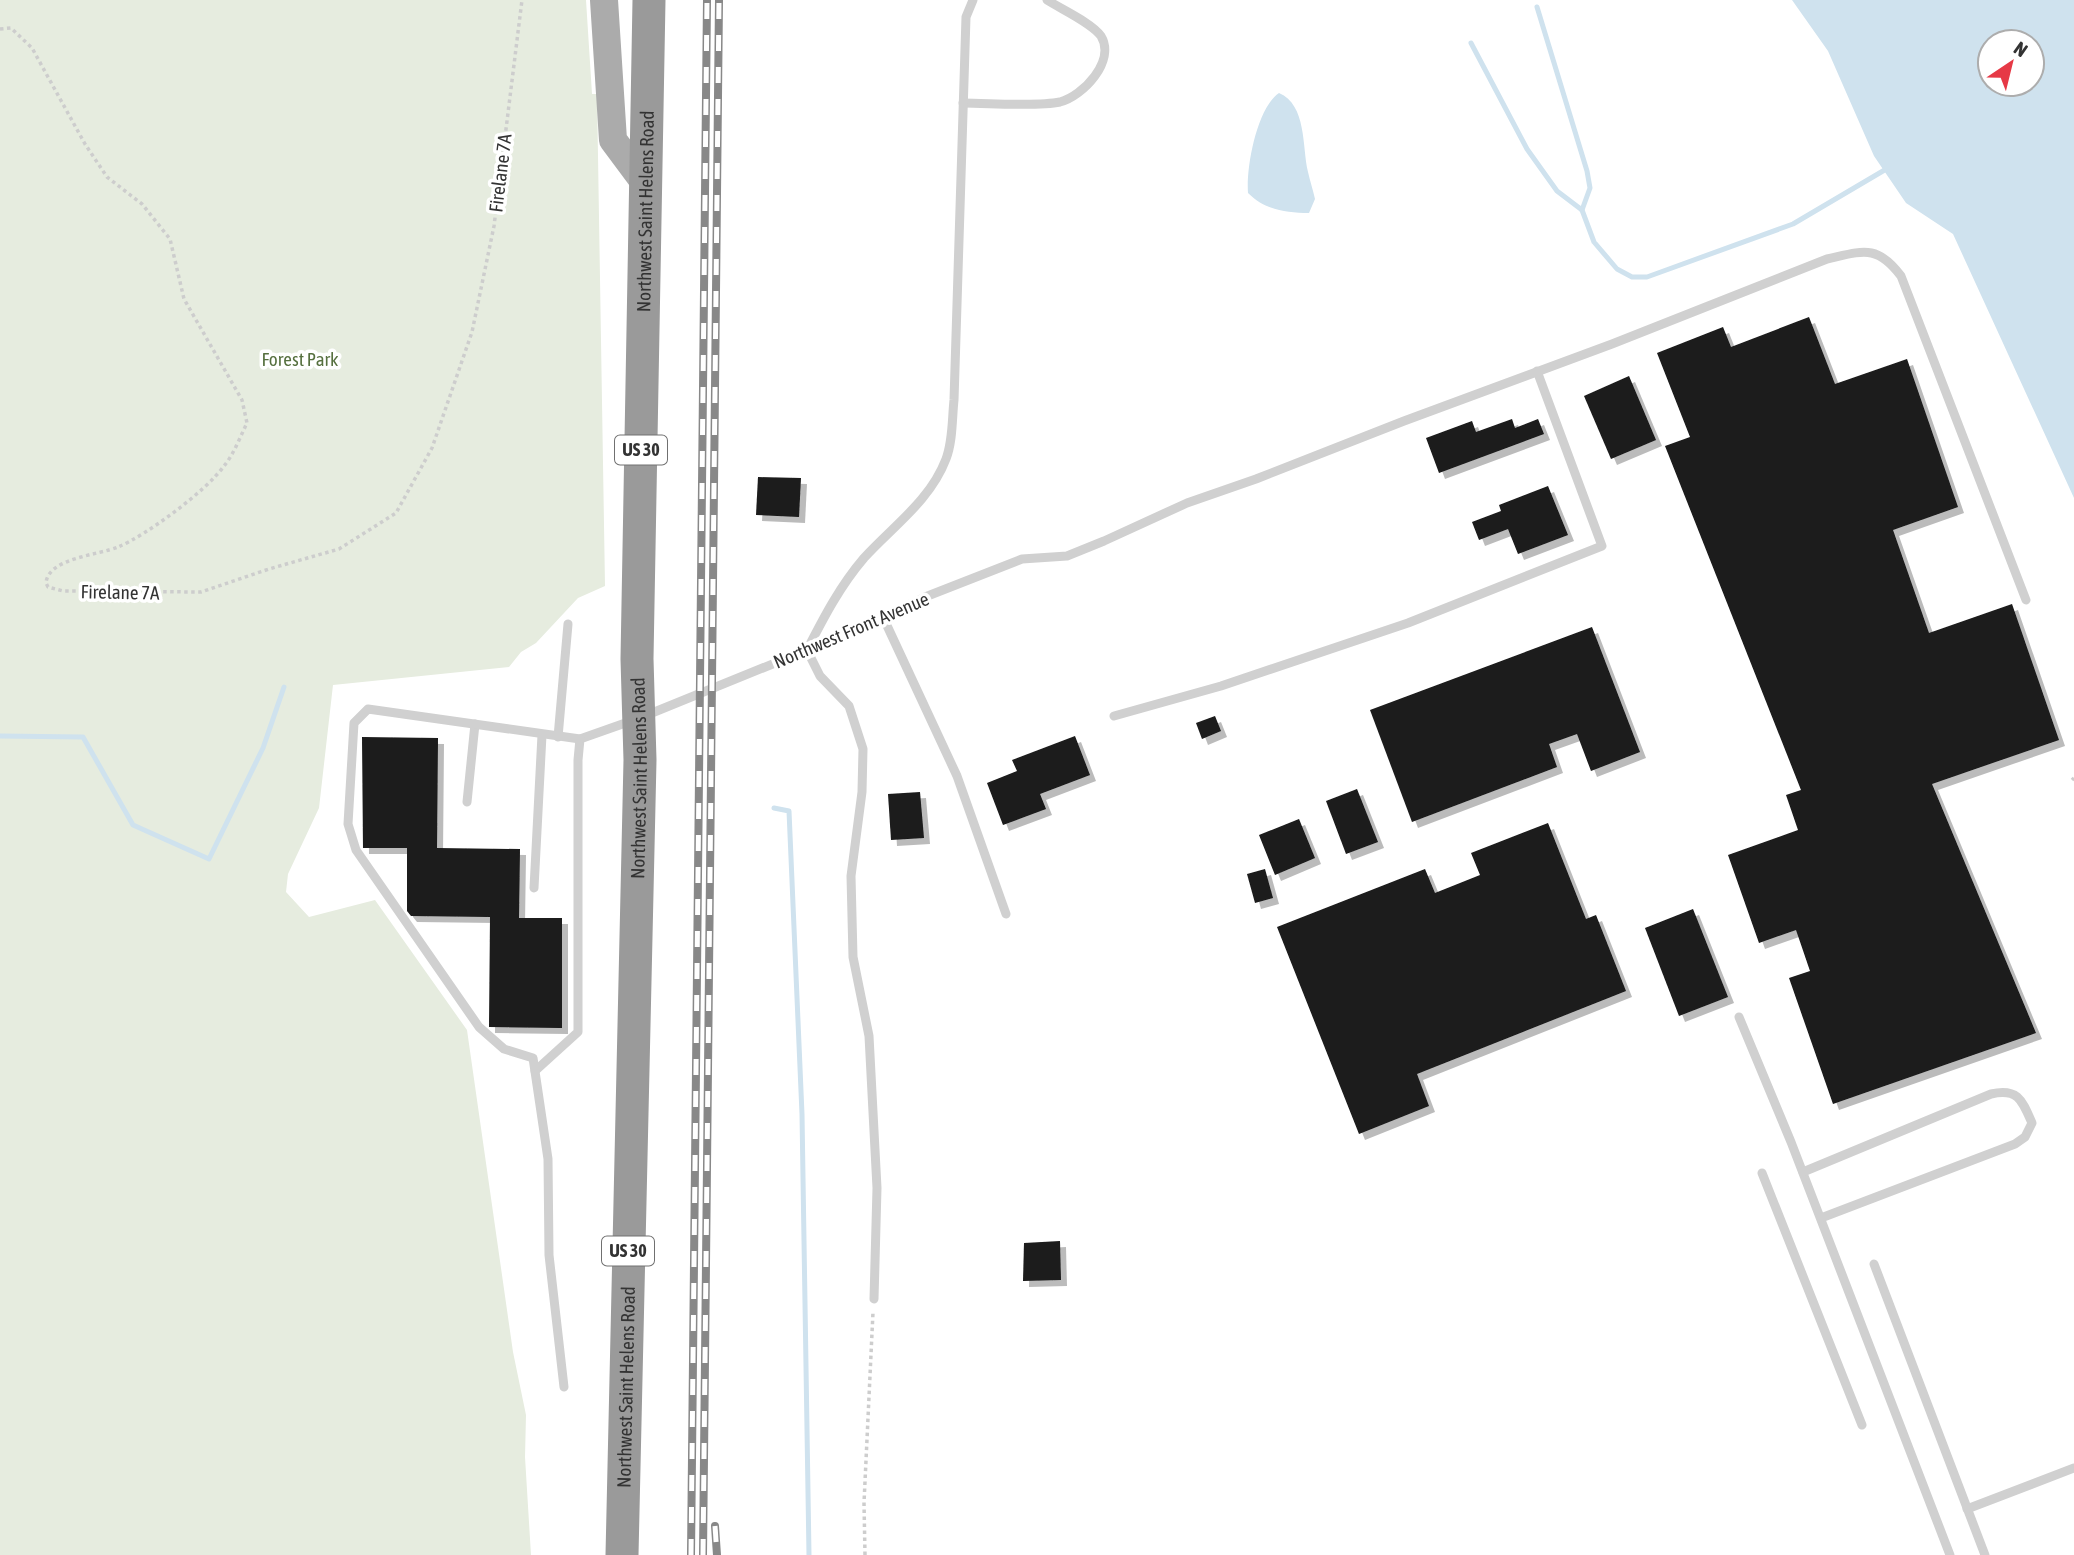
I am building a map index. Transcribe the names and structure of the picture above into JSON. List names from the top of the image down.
{
  "streets": {
    "highway": ["Northwest Saint Helens Road", "US 30"],
    "lane": ["Northwest Front Avenue"],
    "path": ["Firelane 7A"]
  },
  "crossings": [
    ["Northwest Saint Helens Road", "Northwest Front Avenue"]
  ],
  "parks": ["Forest Park"],
  "north": "top right"
}
